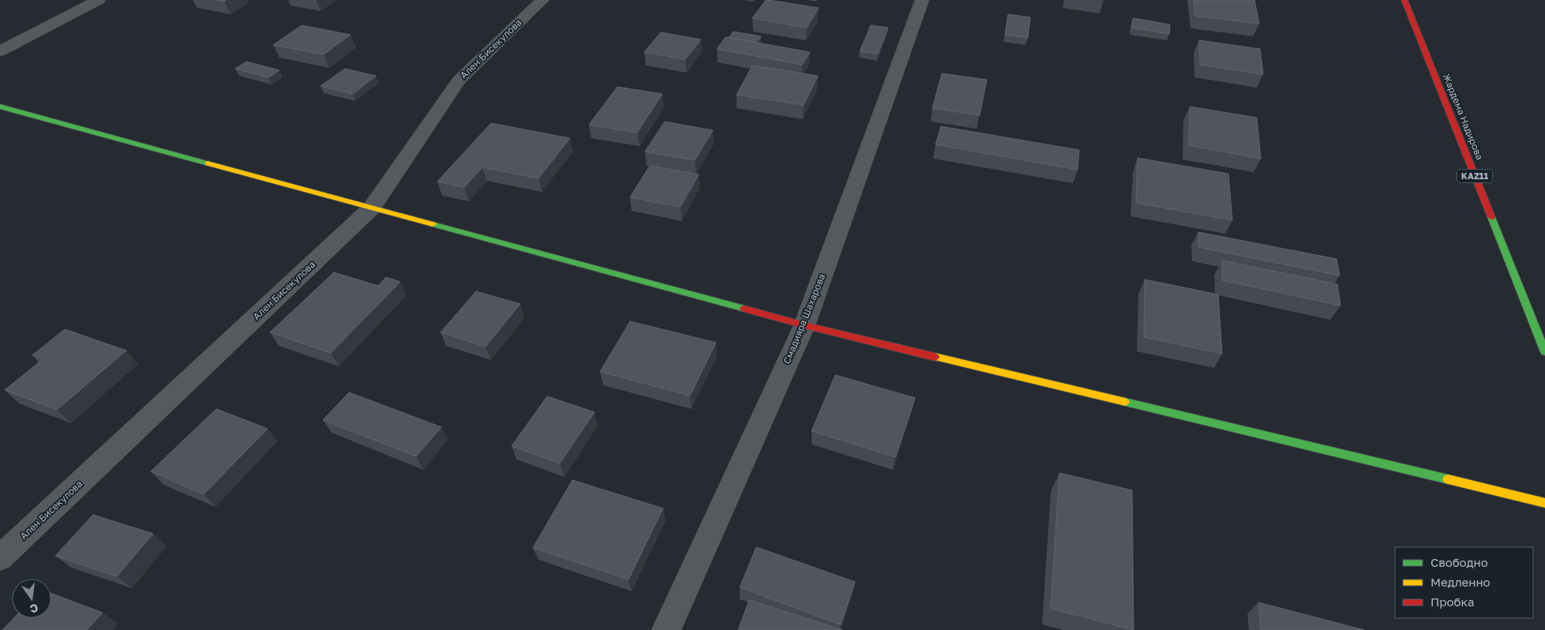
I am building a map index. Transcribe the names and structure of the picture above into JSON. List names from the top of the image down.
{
  "streets": {
    "main road": ["Жардема Надирова", "KAZ11"],
    "street": ["Ален Бисекулова", "Смадияра Шахарова"]
  },
  "legend": ["Свободно", "Медленно", "Пробка"],
  "north": "bottom"
}
